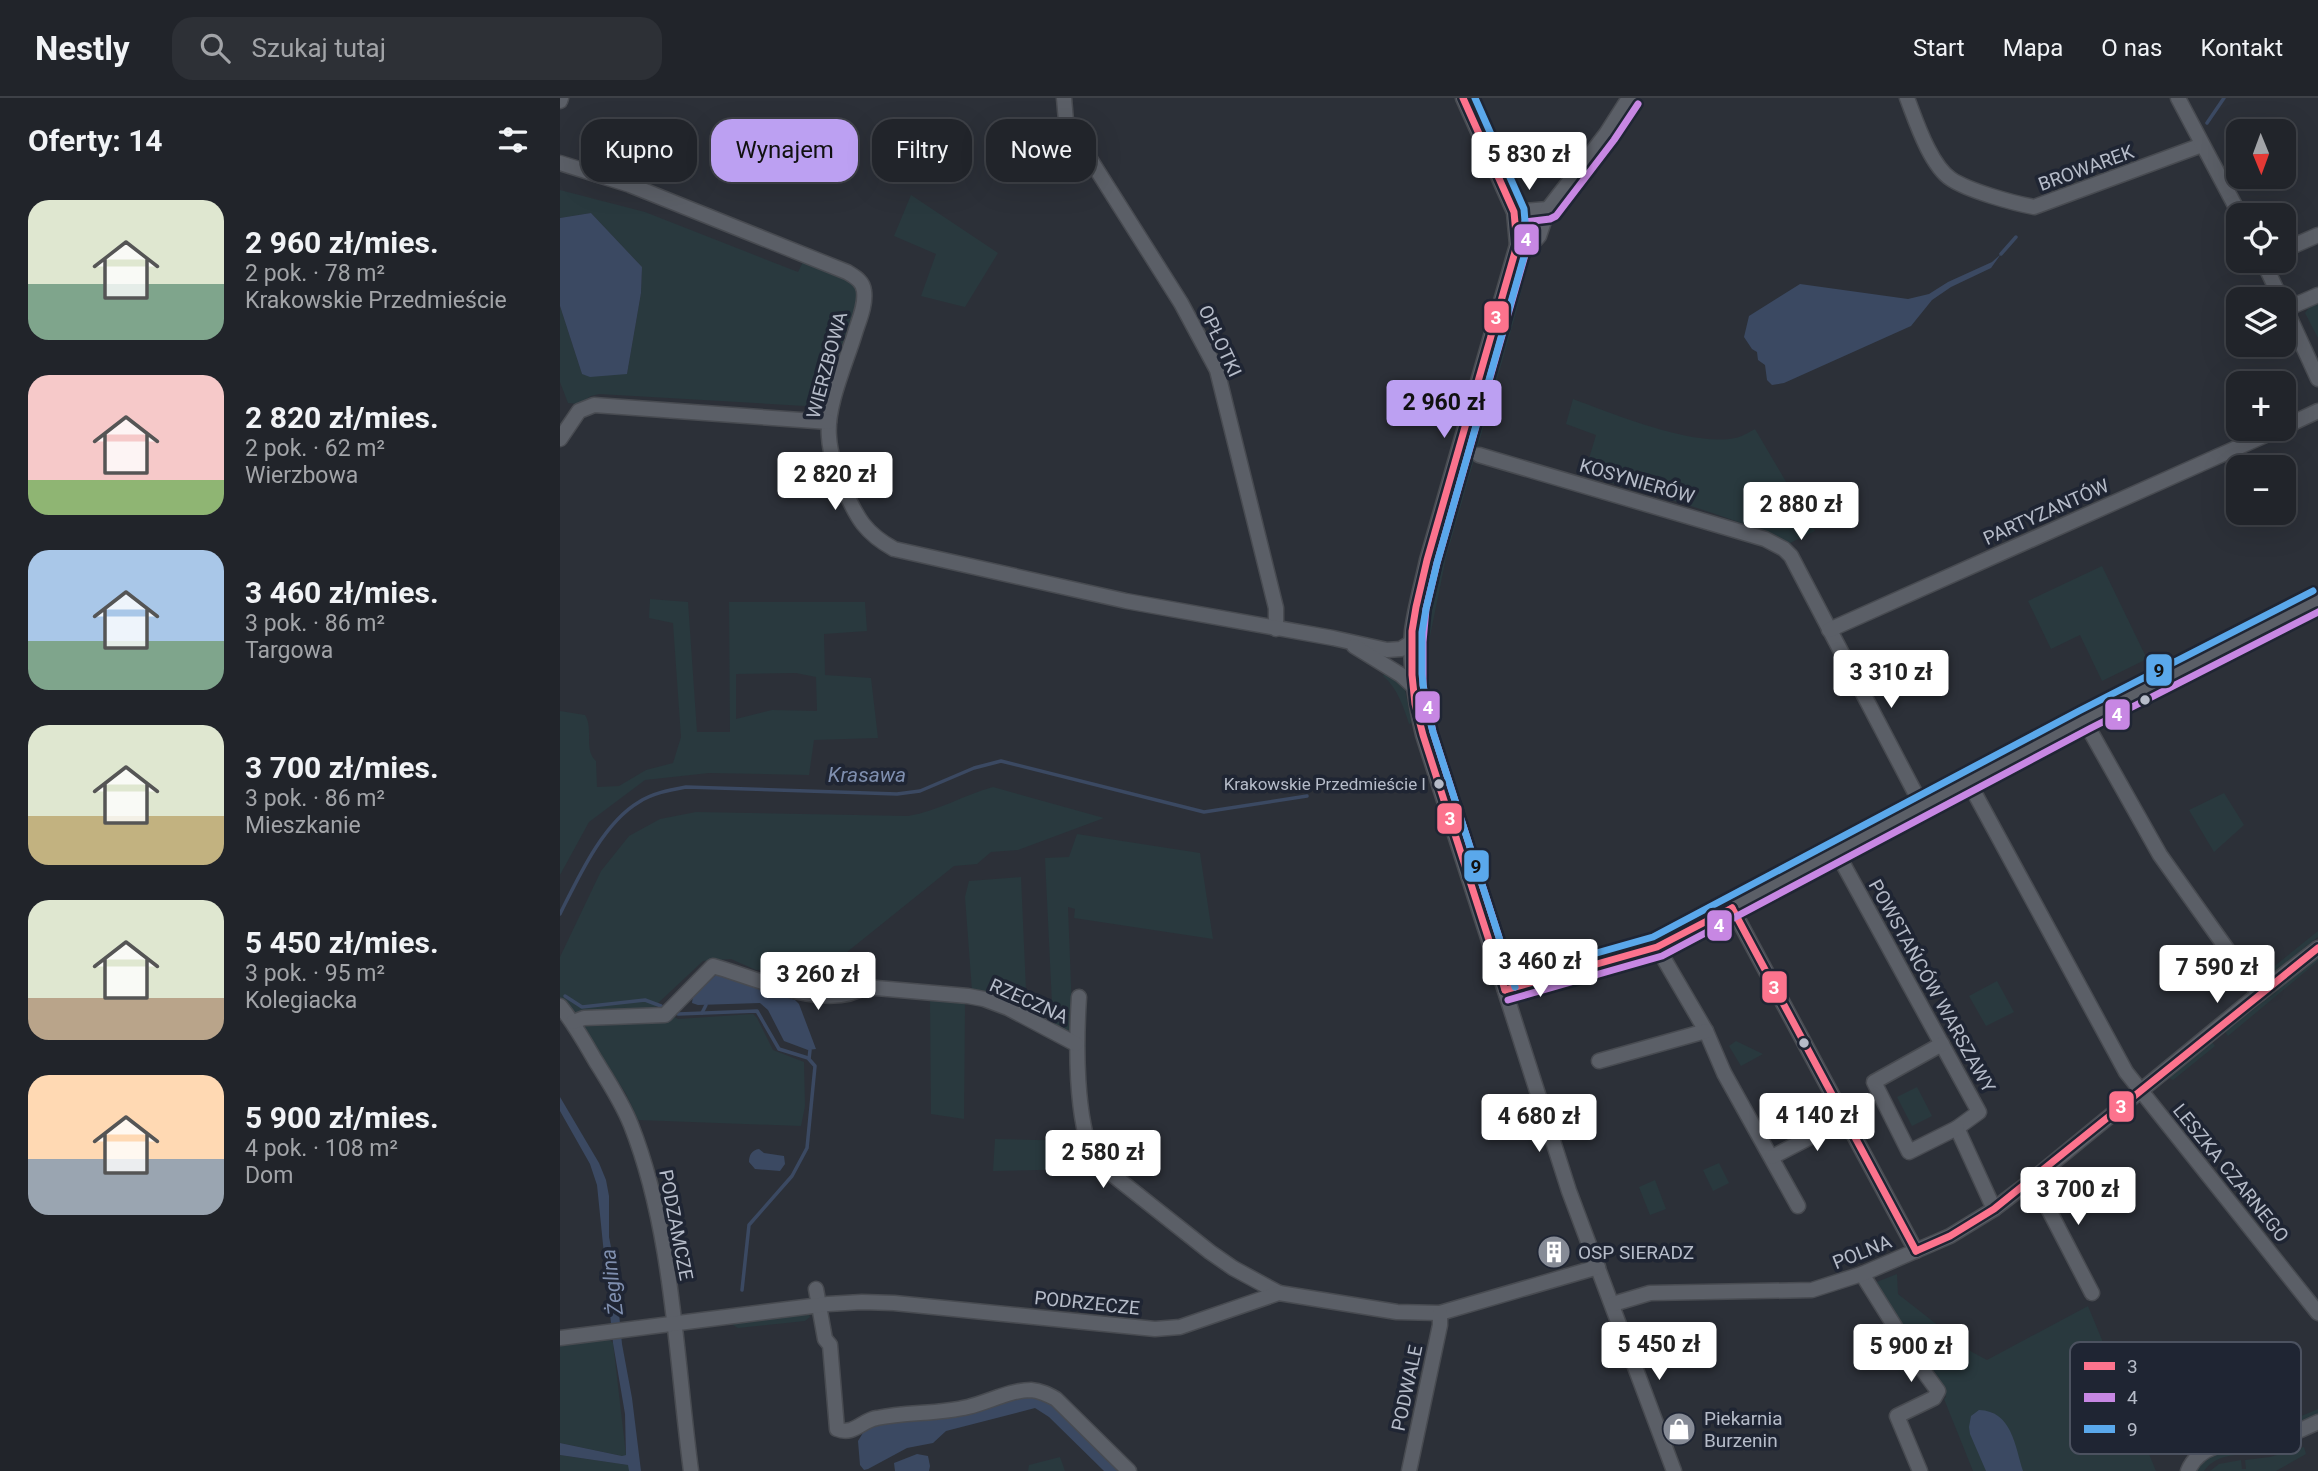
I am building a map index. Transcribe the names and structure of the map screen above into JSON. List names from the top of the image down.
{
  "streets": {
    "street": [
      "BROWAREK",
      "OPŁOTKI",
      "WIERZBOWA",
      "KOSYNIERÓW",
      "PARTYZANTÓW",
      "POWSTAŃCÓW WARSZAWY",
      "RZECZNA",
      "LESZKA CZARNEGO",
      "PODZAMCZE",
      "POLNA",
      "PODRZECZE",
      "PODWALE"
    ]
  },
  "crossings": [
    ["OPŁOTKI", "WIERZBOWA"],
    ["KOSYNIERÓW", "PARTYZANTÓW"],
    ["RZECZNA", "PODZAMCZE"],
    ["RZECZNA", "PODRZECZE"],
    ["LESZKA CZARNEGO", "POLNA"],
    ["PODZAMCZE", "PODRZECZE"],
    ["PODRZECZE", "PODWALE"]
  ],
  "water": ["Krasawa", "Żeglina"],
  "places": {
    "other": ["Krakowskie Przedmieście I"],
    "building": ["OSP SIERADZ"],
    "shop": ["Piekarnia Burzenin"]
  },
  "lines": ["transit line 3", "transit line 9", "transit line 4"],
  "legend": ["3", "4", "9"],
  "north": "bottom",
  "page": {
    "header": "Nestly",
    "search": "Szukaj tutaj",
    "nav": [
      "Start",
      "Mapa",
      "O nas",
      "Kontakt"
    ],
    "heading": "Oferty: 14",
    "map_buttons": ["+", "−"],
    "chip": [
      "Kupno",
      "Wynajem",
      "Filtry",
      "Nowe"
    ],
    "price": [
      "5 830 zł",
      "2 960 zł",
      "2 820 zł",
      "2 880 zł",
      "3 310 zł",
      "3 460 zł",
      "7 590 zł",
      "3 260 zł",
      "4 140 zł",
      "4 680 zł",
      "2 580 zł",
      "3 700 zł",
      "5 450 zł",
      "5 900 zł"
    ],
    "list": [
      {
        "name": "2 960 zł/mies.",
        "note": "2 pok. · 78 m² · Krakowskie Przedmieście"
      },
      {
        "name": "2 820 zł/mies.",
        "note": "2 pok. · 62 m² · Wierzbowa"
      },
      {
        "name": "3 460 zł/mies.",
        "note": "3 pok. · 86 m² · Targowa"
      },
      {
        "name": "3 700 zł/mies.",
        "note": "3 pok. · 86 m² · Mieszkanie"
      },
      {
        "name": "5 450 zł/mies.",
        "note": "3 pok. · 95 m² · Kolegiacka"
      },
      {
        "name": "5 900 zł/mies.",
        "note": "4 pok. · 108 m² · Dom"
      }
    ]
  }
}
